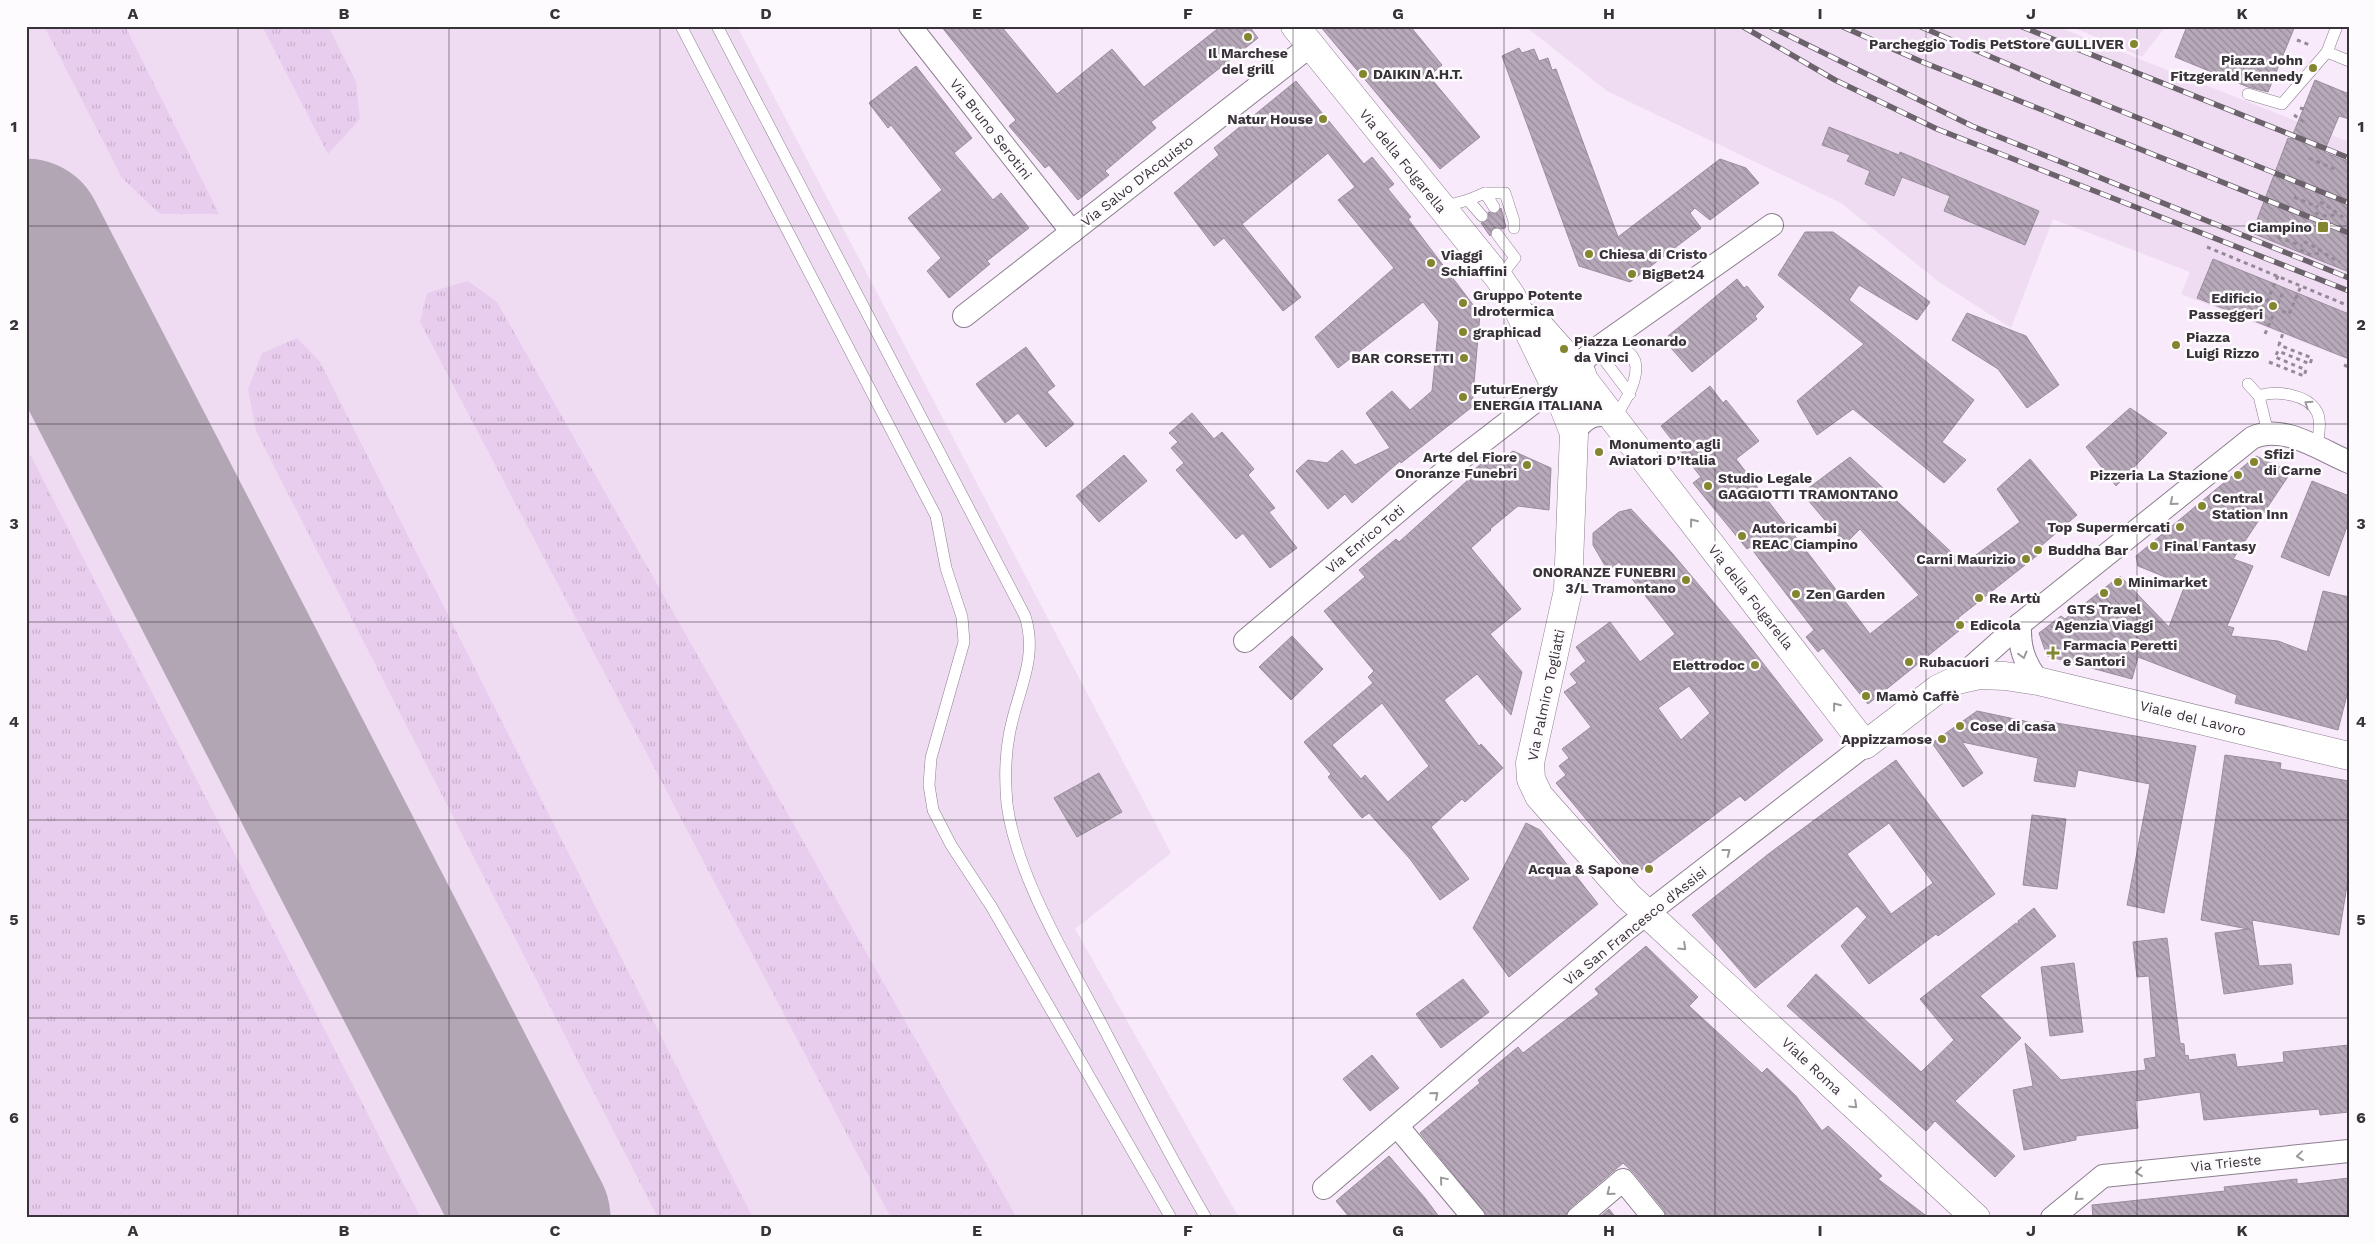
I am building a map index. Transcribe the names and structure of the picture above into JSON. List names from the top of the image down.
{
  "streets": {
    "street": [
      "Via Bruno Serotini",
      "Via della Folgarella",
      "Via Salvo D'Acquisto",
      "Via Enrico Toti",
      "Via Palmiro Togliatti",
      "Viale del Lavoro",
      "Via San Francesco d'Assisi",
      "Viale Roma",
      "Via Trieste"
    ]
  },
  "crossings": [
    ["Via Bruno Serotini", "Via Salvo D'Acquisto"],
    ["Via della Folgarella", "Via Salvo D'Acquisto"],
    ["Via della Folgarella", "Via San Francesco d'Assisi"],
    ["Via Palmiro Togliatti", "Via San Francesco d'Assisi"],
    ["Via Palmiro Togliatti", "Viale Roma"],
    ["Viale del Lavoro", "Via San Francesco d'Assisi"],
    ["Via San Francesco d'Assisi", "Viale Roma"]
  ],
  "one_way": ["Via della Folgarella", "Viale Roma", "Via Trieste"],
  "places": {
    "other": [
      "Il Marchese del grill",
      "Parcheggio Todis PetStore GULLIVER",
      "Piazza John Fitzgerald Kennedy",
      "DAIKIN A.H.T.",
      "Natur House",
      "Chiesa di Cristo",
      "Viaggi Schiaffini",
      "BigBet24",
      "Gruppo Potente Idrotermica",
      "Edificio Passeggeri",
      "graphicad",
      "Piazza Luigi Rizzo",
      "Piazza Leonardo da Vinci",
      "BAR CORSETTI",
      "FuturEnergy ENERGIA ITALIANA",
      "Monumento agli Aviatori D’Italia",
      "Sfizi di Carne",
      "Arte del Fiore Onoranze Funebri",
      "Pizzeria La Stazione",
      "Studio Legale GAGGIOTTI TRAMONTANO",
      "Central Station Inn",
      "Top Supermercati",
      "Autoricambi REAC Ciampino",
      "Final Fantasy",
      "Buddha Bar",
      "Carni Maurizio",
      "ONORANZE FUNEBRI 3/L Tramontano",
      "Minimarket",
      "GTS Travel Agenzia Viaggi",
      "Zen Garden",
      "Re Artù",
      "Edicola",
      "Rubacuori",
      "Elettrodoc",
      "Mamò Caffè",
      "Cose di casa",
      "Appizzamose",
      "Acqua & Sapone"
    ],
    "transit": ["Ciampino"],
    "health": ["Farmacia Peretti e Santori"]
  },
  "grid": {
    "columns": [
      "A",
      "B",
      "C",
      "D",
      "E",
      "F",
      "G",
      "H",
      "I",
      "J",
      "K"
    ],
    "rows": [
      "1",
      "2",
      "3",
      "4",
      "5",
      "6"
    ]
  }
}
